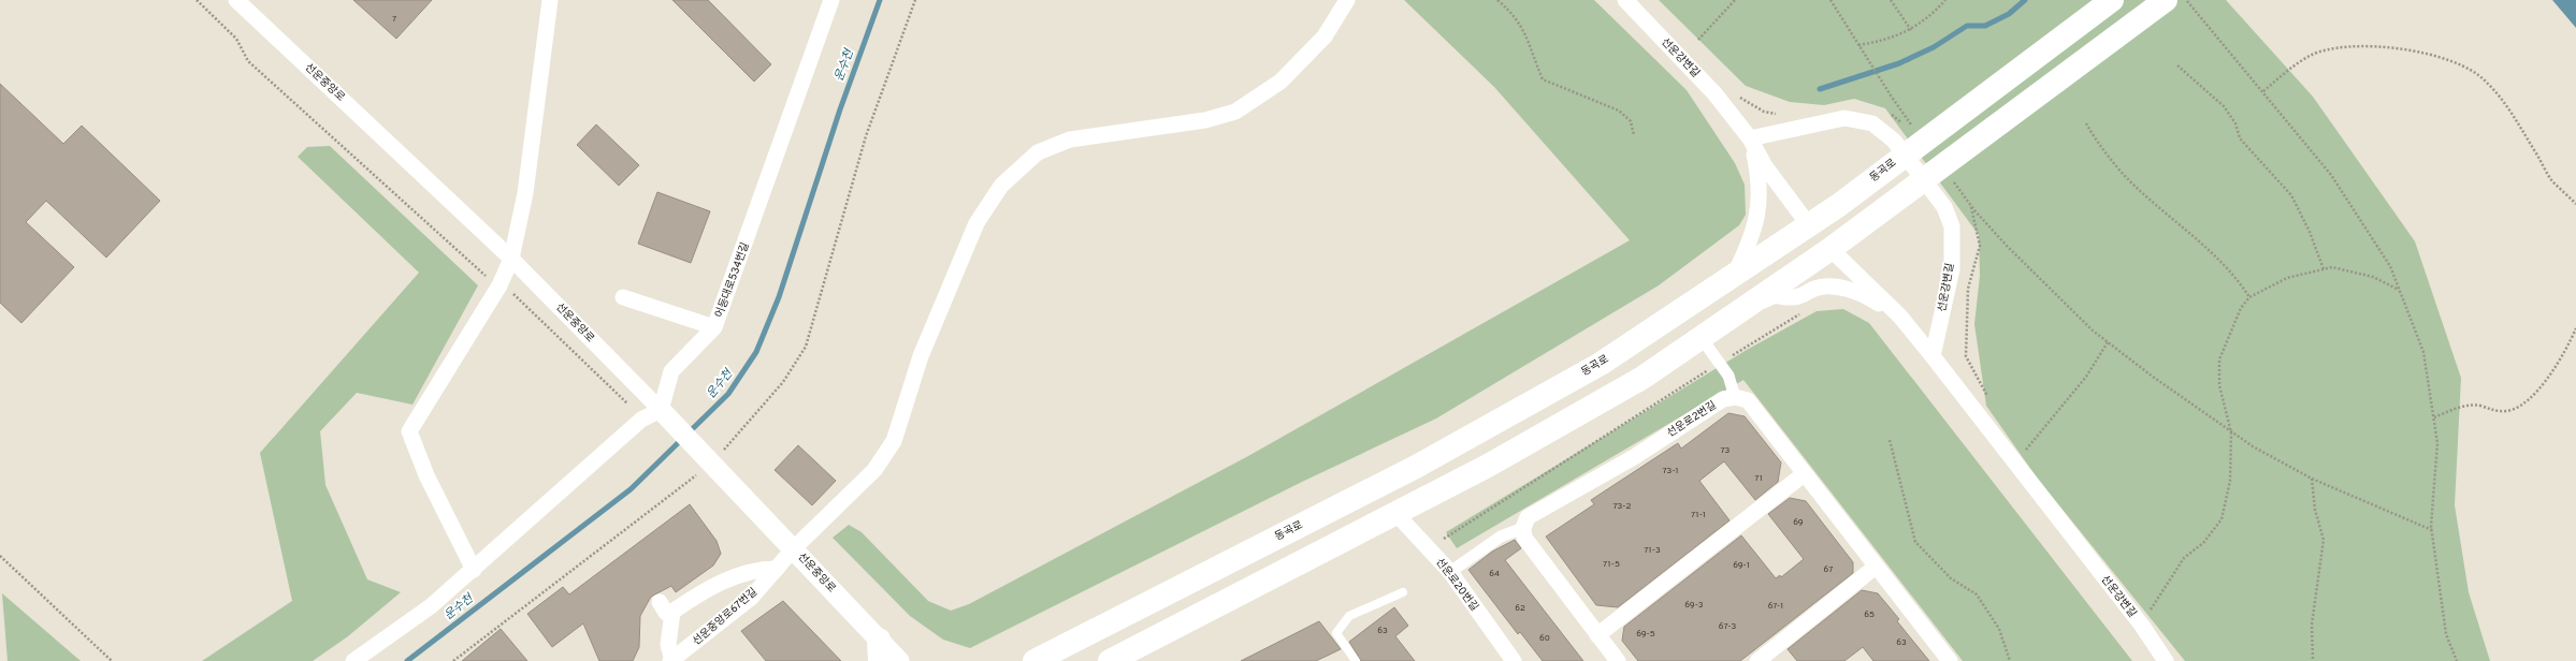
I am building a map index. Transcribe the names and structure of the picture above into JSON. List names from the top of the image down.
{
  "streets": {
    "main road": ["동곡로"],
    "street": [
      "선운강변길",
      "선운중앙로",
      "어등대로534번길",
      "선운로2번길",
      "선운로20번길",
      "선운중앙로67번길"
    ]
  },
  "crossings": [
    ["선운중앙로", "어등대로534번길"],
    ["선운중앙로", "선운중앙로67번길"]
  ],
  "water": ["운수천"],
  "house_numbers": [
    "7",
    "73",
    "73-1",
    "71",
    "73-2",
    "71-1",
    "69",
    "71-3",
    "71-5",
    "69-1",
    "67",
    "64",
    "69-3",
    "67-1",
    "62",
    "65",
    "67-3",
    "63",
    "69-5",
    "60",
    "63"
  ]
}
